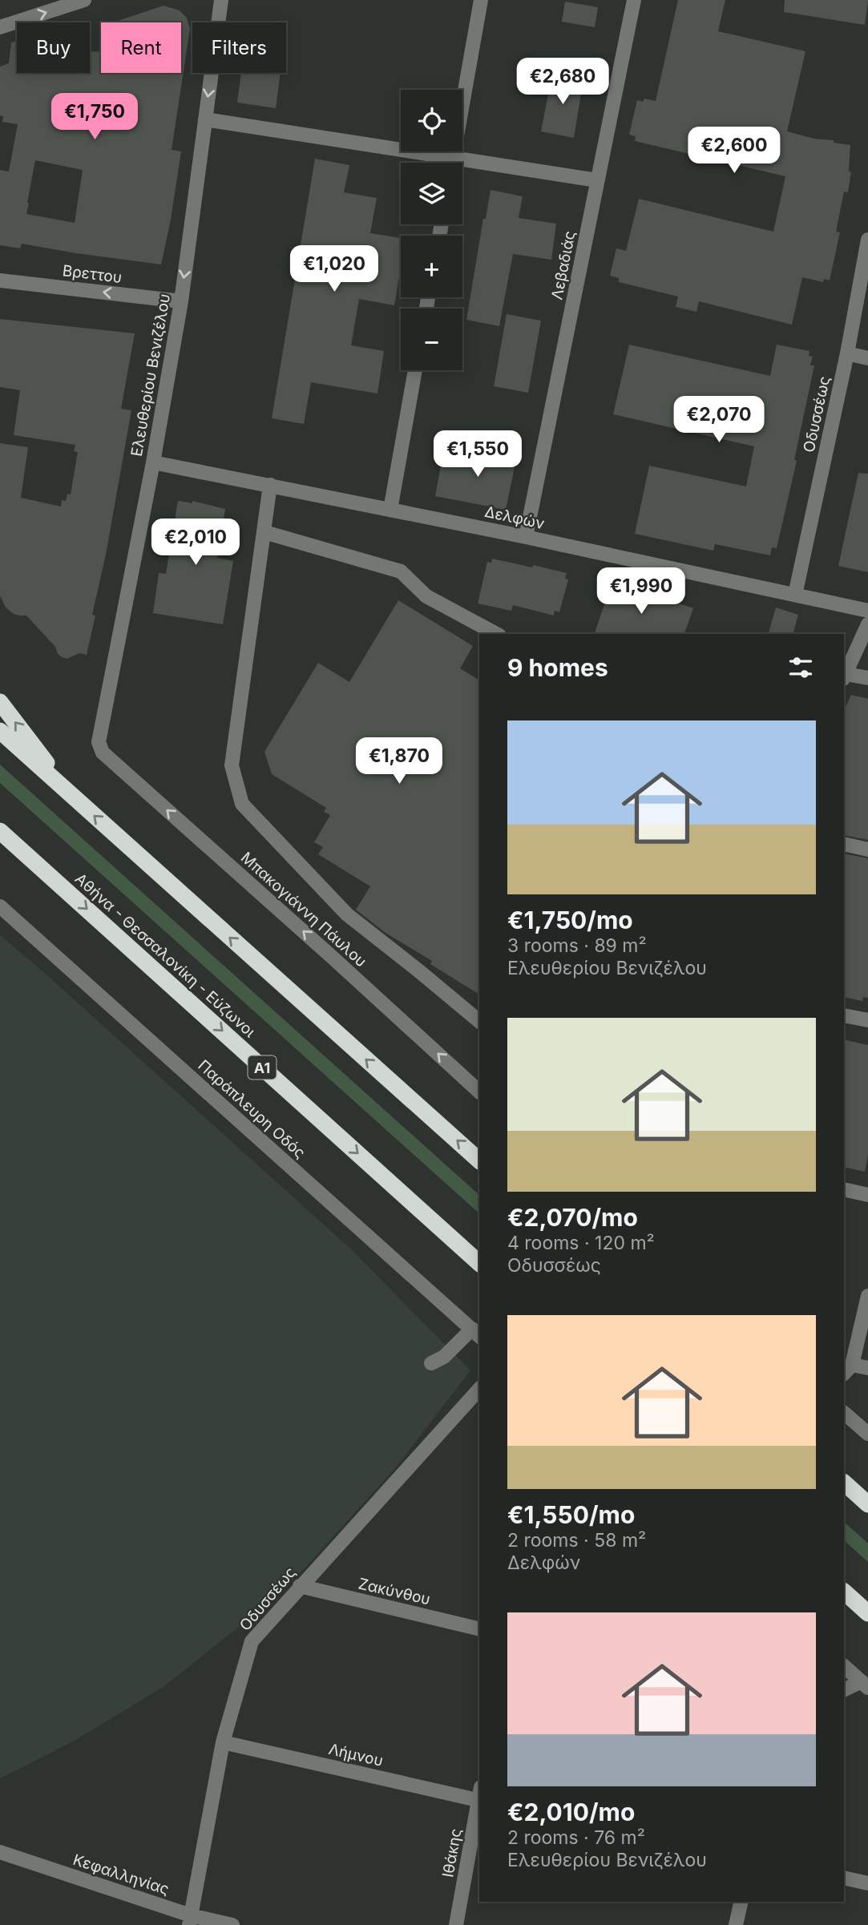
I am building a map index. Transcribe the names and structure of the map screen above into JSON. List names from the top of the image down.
{
  "streets": {
    "highway": ["Αθήνα - Θεσσαλονίκη - Εύζωνοι", "Α1"],
    "street": [
      "Λεβαδιάς",
      "Βρεττου",
      "Ελευθερίου Βενιζέλου",
      "Οδυσσέως",
      "Δελφών",
      "Μπακογιάννη Πάυλου",
      "Παράπλευρη Οδός",
      "Ζακύνθου",
      "Λήμνου",
      "Ιθάκης",
      "Κεφαλληνίας"
    ]
  },
  "crossings": [
    ["Λεβαδιάς", "Δελφών"],
    ["Βρεττου", "Ελευθερίου Βενιζέλου"],
    ["Ελευθερίου Βενιζέλου", "Δελφών"],
    ["Ελευθερίου Βενιζέλου", "Μπακογιάννη Πάυλου"],
    ["Οδυσσέως", "Δελφών"],
    ["Οδυσσέως", "Ζακύνθου"],
    ["Οδυσσέως", "Λήμνου"],
    ["Οδυσσέως", "Κεφαλληνίας"]
  ],
  "one_way": ["Βρεττου", "Ελευθερίου Βενιζέλου", "Μπακογιάννη Πάυλου"],
  "page": {
    "chip": ["Buy", "Rent", "Filters"],
    "price": [
      "€2,680",
      "€1,750",
      "€2,600",
      "€1,020",
      "€2,070",
      "€1,550",
      "€2,010",
      "€1,990",
      "€1,870"
    ],
    "map_buttons": ["+", "−"],
    "heading": "9 homes",
    "list": [
      {
        "name": "€1,750/mo",
        "note": "3 rooms · 89 m² · Ελευθερίου Βενιζέλου"
      },
      {
        "name": "€2,070/mo",
        "note": "4 rooms · 120 m² · Οδυσσέως"
      },
      {
        "name": "€1,550/mo",
        "note": "2 rooms · 58 m² · Δελφών"
      },
      {
        "name": "€2,010/mo",
        "note": "2 rooms · 76 m² · Ελευθερίου Βενιζέλου"
      }
    ]
  }
}
